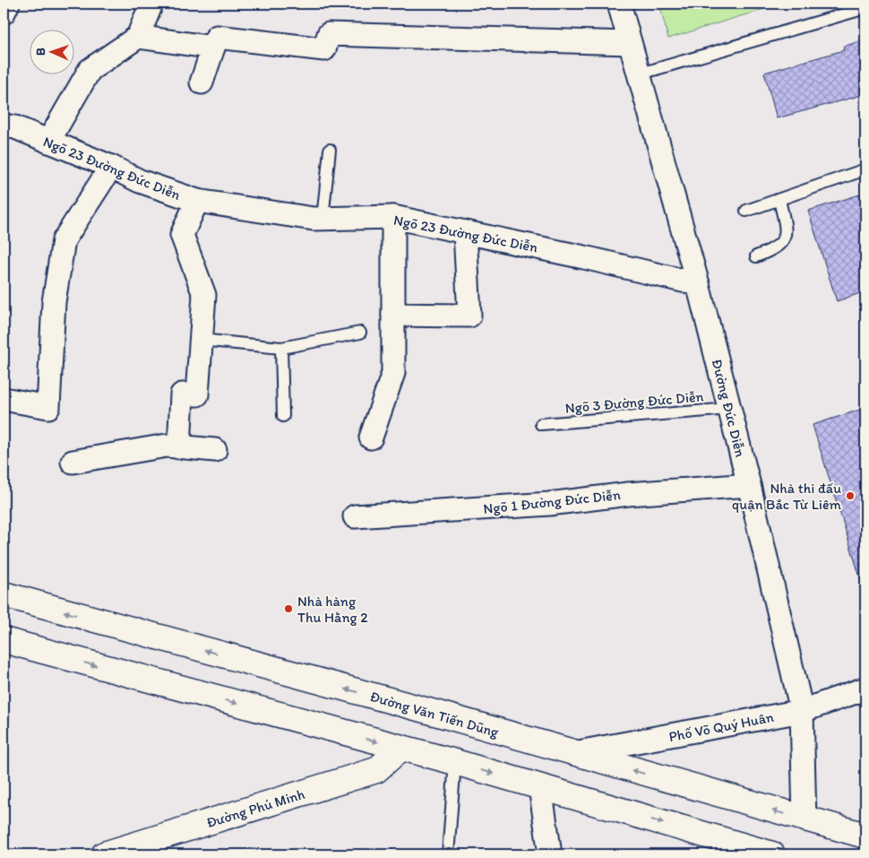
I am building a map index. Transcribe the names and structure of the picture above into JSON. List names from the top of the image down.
{
  "streets": {
    "main road": ["Đường Văn Tiến Dũng", "Đường Phú Minh"],
    "street": [
      "Ngõ 23 Đường Đức Diễn",
      "Đường Đức Diễn",
      "Ngõ 1 Đường Đức Diễn",
      "Phố Võ Quý Huân"
    ],
    "lane": ["Ngõ 3 Đường Đức Diễn"]
  },
  "crossings": [
    ["Ngõ 23 Đường Đức Diễn", "Đường Đức Diễn"],
    ["Ngõ 3 Đường Đức Diễn", "Đường Đức Diễn"],
    ["Đường Đức Diễn", "Ngõ 1 Đường Đức Diễn"],
    ["Đường Đức Diễn", "Đường Văn Tiến Dũng"],
    ["Đường Đức Diễn", "Phố Võ Quý Huân"],
    ["Đường Văn Tiến Dũng", "Phố Võ Quý Huân"]
  ],
  "places": ["Nhà thi đấu quận Bắc Từ Liêm", "Nhà hàng Thu Hằng 2"],
  "north": "left"
}
